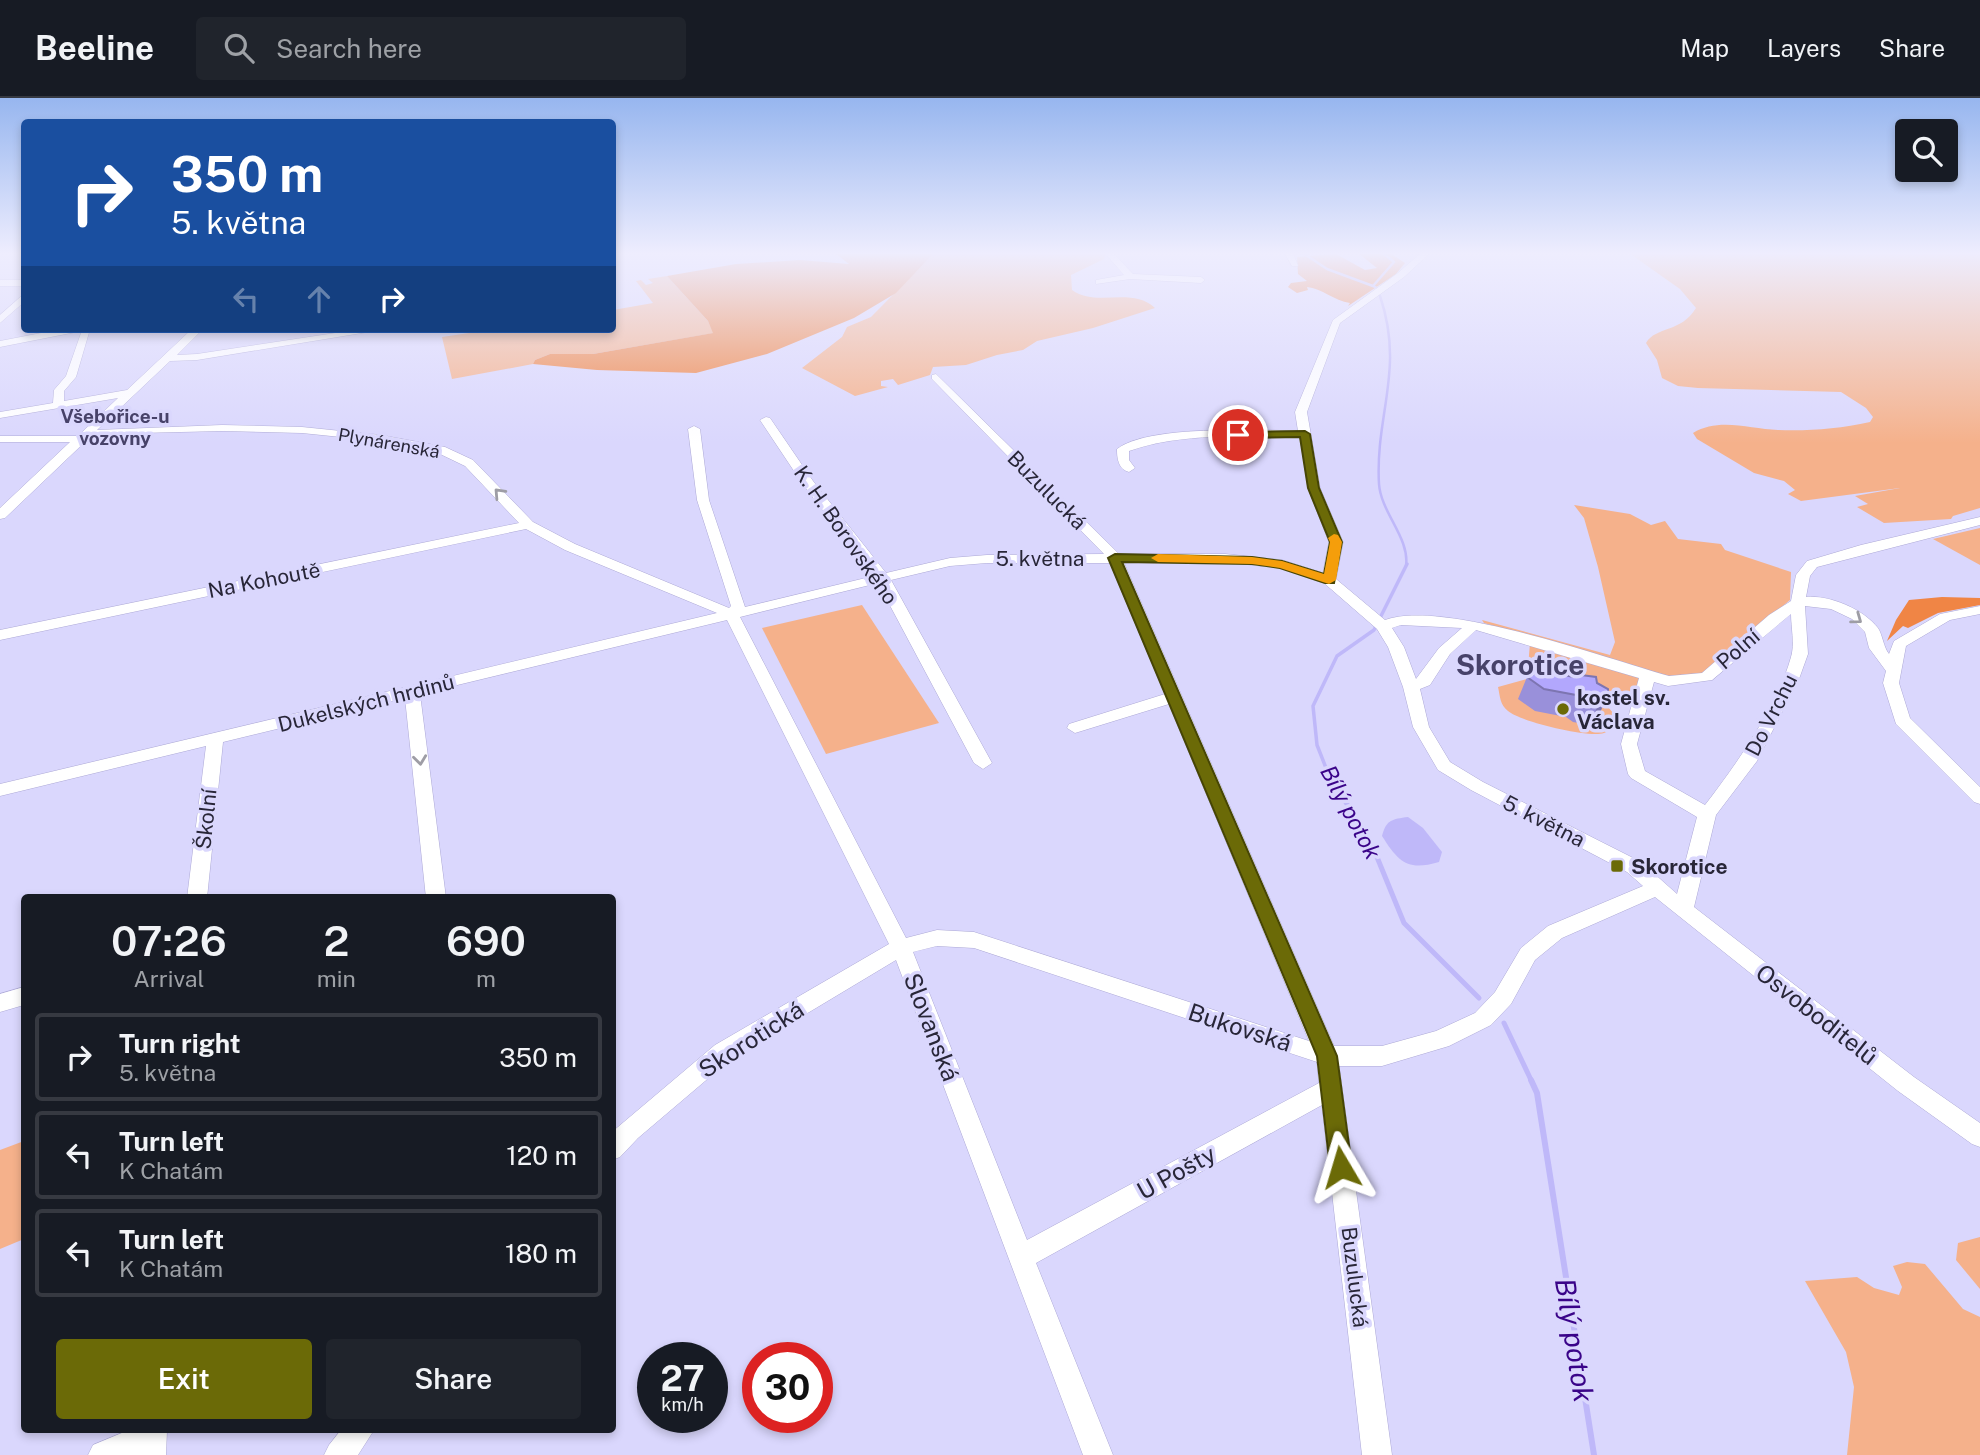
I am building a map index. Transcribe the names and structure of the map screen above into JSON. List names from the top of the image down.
{
  "streets": {
    "street": [
      "Plynárenská",
      "Buzulucká",
      "K. H. Borovského",
      "5. května",
      "Na Kohoutě",
      "Polní",
      "Dukelských hrdinů",
      "Do Vrchu",
      "Školní",
      "Osvoboditelů",
      "Slovanská",
      "Bukovská",
      "Skorotická",
      "U Pošty"
    ]
  },
  "crossings": [
    ["Plynárenská", "5. května"],
    ["Plynárenská", "Na Kohoutě"],
    ["Plynárenská", "Dukelských hrdinů"],
    ["Plynárenská", "Slovanská"],
    ["Buzulucká", "5. května"],
    ["Buzulucká", "Bukovská"],
    ["Buzulucká", "U Pošty"],
    ["K. H. Borovského", "5. května"],
    ["5. května", "Polní"],
    ["5. května", "Dukelských hrdinů"],
    ["5. května", "Osvoboditelů"],
    ["5. května", "Slovanská"],
    ["5. května", "Bukovská"],
    ["Polní", "Do Vrchu"],
    ["Dukelských hrdinů", "Školní"],
    ["Dukelských hrdinů", "Slovanská"],
    ["Do Vrchu", "Osvoboditelů"],
    ["Osvoboditelů", "Bukovská"],
    ["Slovanská", "Bukovská"],
    ["Slovanská", "Skorotická"],
    ["Slovanská", "U Pošty"],
    ["Bukovská", "Skorotická"]
  ],
  "districts": ["Všebořice-u vozovny", "Skorotice"],
  "water": ["Bílý potok"],
  "places": {
    "other": ["kostel sv. Václava"],
    "transit": ["Skorotice"]
  },
  "page": {
    "header": "Beeline",
    "search": "Search here",
    "nav": ["Map", "Layers", "Share"],
    "turn": ["350 m", "5. května"],
    "eta": [
      "07:26",
      "Arrival",
      "2",
      "min",
      "690",
      "m"
    ],
    "list": [
      {
        "name": "Turn right",
        "note": "5. května",
        "value": "350 m"
      },
      {
        "name": "Turn left",
        "note": "K Chatám",
        "value": "120 m"
      },
      {
        "name": "Turn left",
        "note": "K Chatám",
        "value": "180 m"
      }
    ],
    "buttons": ["Exit", "Share"],
    "speed": "27 km/h",
    "limit": "30"
  }
}
